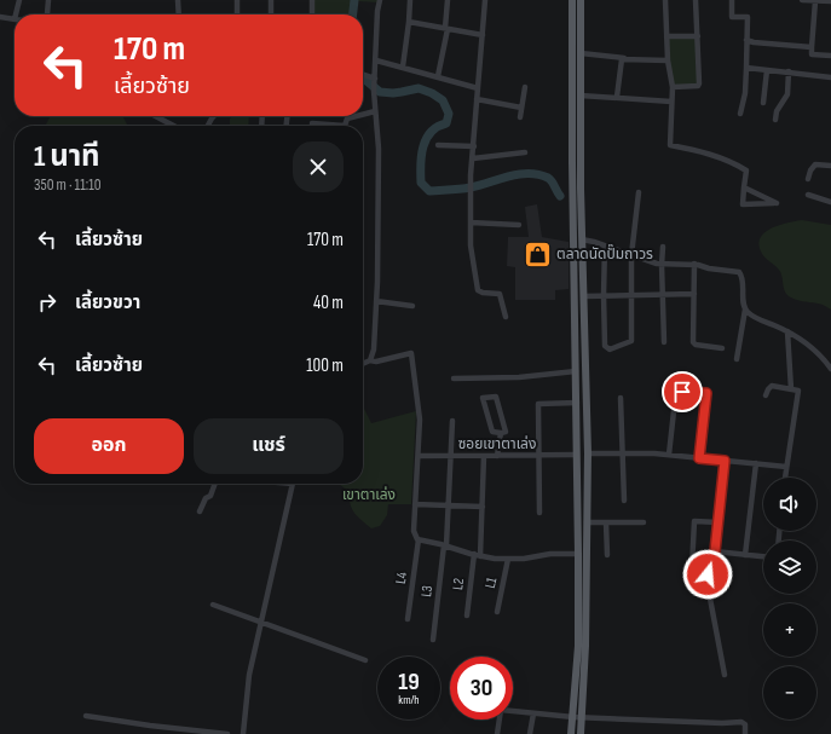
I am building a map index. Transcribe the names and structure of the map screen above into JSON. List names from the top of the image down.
{
  "streets": {
    "street": [
      "ซอยเขาตาเล่ง",
      "L4",
      "L1",
      "L2",
      "L3"
    ]
  },
  "crossings": [
    ["ซอยเขาตาเล่ง", "L4"],
    ["ซอยเขาตาเล่ง", "L3"]
  ],
  "parks": ["เขาตาเล่ง"],
  "places": {
    "shop": ["ตลาดนัดปั๊มถาวร"]
  },
  "page": {
    "turn": ["170 m", "เลี้ยวซ้าย"],
    "heading": ["1 นาที", "350 m · 11:10"],
    "list": [
      {
        "name": "เลี้ยวซ้าย",
        "value": "170 m"
      },
      {
        "name": "เลี้ยวขวา",
        "value": "40 m"
      },
      {
        "name": "เลี้ยวซ้าย",
        "value": "100 m"
      }
    ],
    "buttons": ["ออก", "แชร์"],
    "map_buttons": ["+", "−"],
    "speed": "19 km/h",
    "limit": "30"
  }
}
